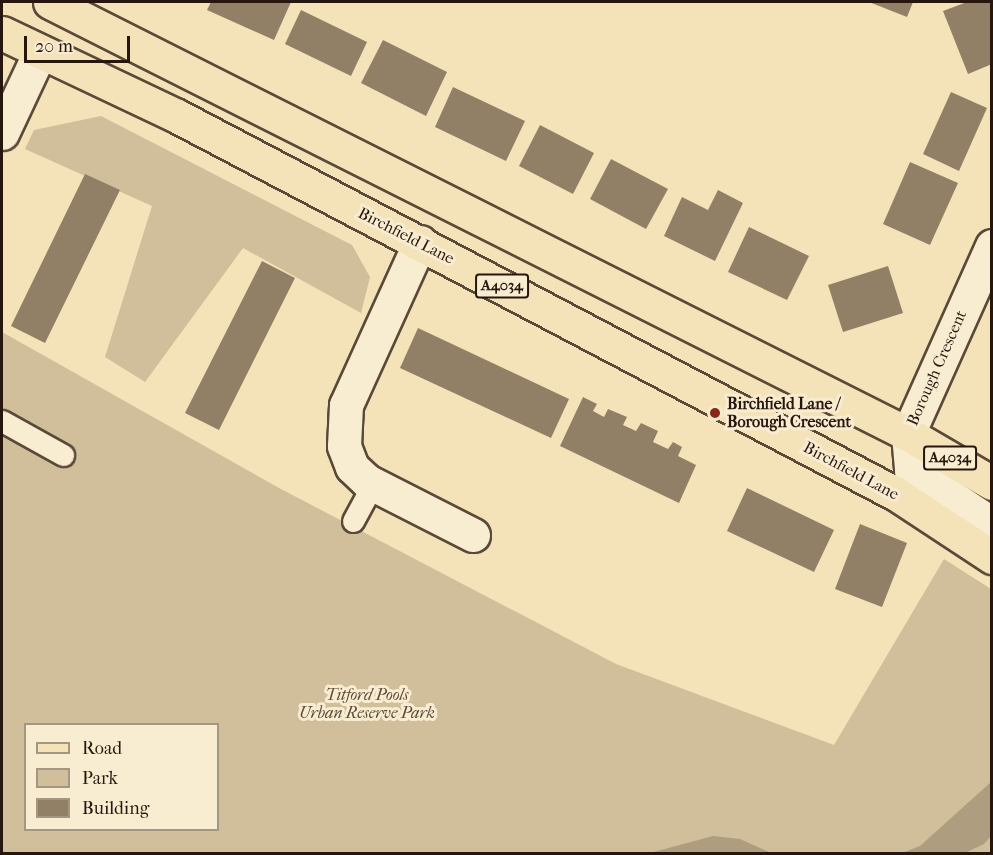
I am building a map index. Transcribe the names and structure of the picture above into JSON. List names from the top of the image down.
{
  "streets": {
    "main road": ["Birchfield Lane", "A4034"],
    "street": ["Borough Crescent"]
  },
  "crossings": [
    ["A4034", "Borough Crescent"]
  ],
  "parks": ["Titford Pools Urban Reserve Park"],
  "places": ["Birchfield Lane / Borough Crescent"],
  "legend": ["Road", "Park", "Building"],
  "scale_bar": "20 m"
}
